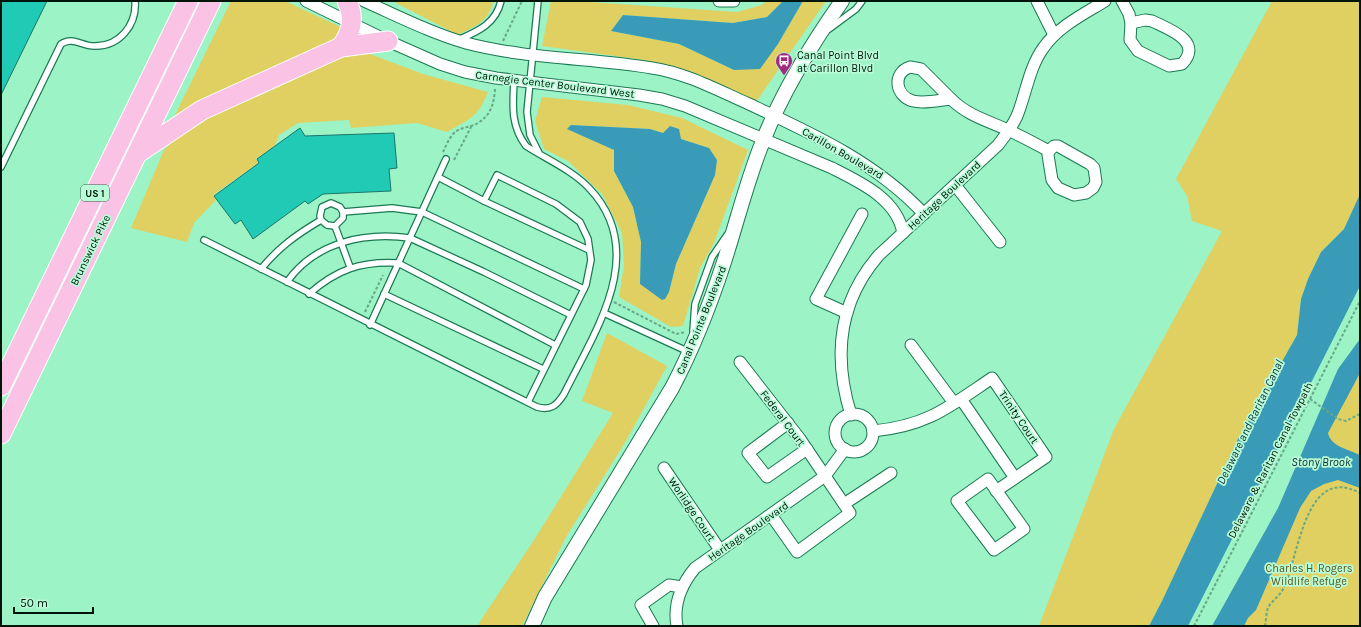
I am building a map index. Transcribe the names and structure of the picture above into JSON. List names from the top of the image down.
{
  "streets": {
    "highway": ["US 1", "Brunswick Pike"],
    "street": [
      "Carnegie Center Boulevard West",
      "Carillon Boulevard",
      "Heritage Boulevard",
      "Canal Pointe Boulevard",
      "Trinity Court",
      "Federal Court",
      "Worlidge Court"
    ],
    "path": ["Delaware & Raritan Canal Towpath"]
  },
  "crossings": [
    ["Carnegie Center Boulevard West", "Carillon Boulevard"],
    ["Carnegie Center Boulevard West", "Canal Pointe Boulevard"],
    ["Carillon Boulevard", "Heritage Boulevard"],
    ["Carillon Boulevard", "Canal Pointe Boulevard"],
    ["Heritage Boulevard", "Trinity Court"],
    ["Heritage Boulevard", "Federal Court"],
    ["Heritage Boulevard", "Worlidge Court"]
  ],
  "water": ["Delaware and Raritan Canal", "Stony Brook"],
  "parks": ["Charles H. Rogers Wildlife Refuge"],
  "places": {
    "bus stop": ["Canal Point Blvd at Carillon Blvd"]
  },
  "scale_bar": "50 m"
}
